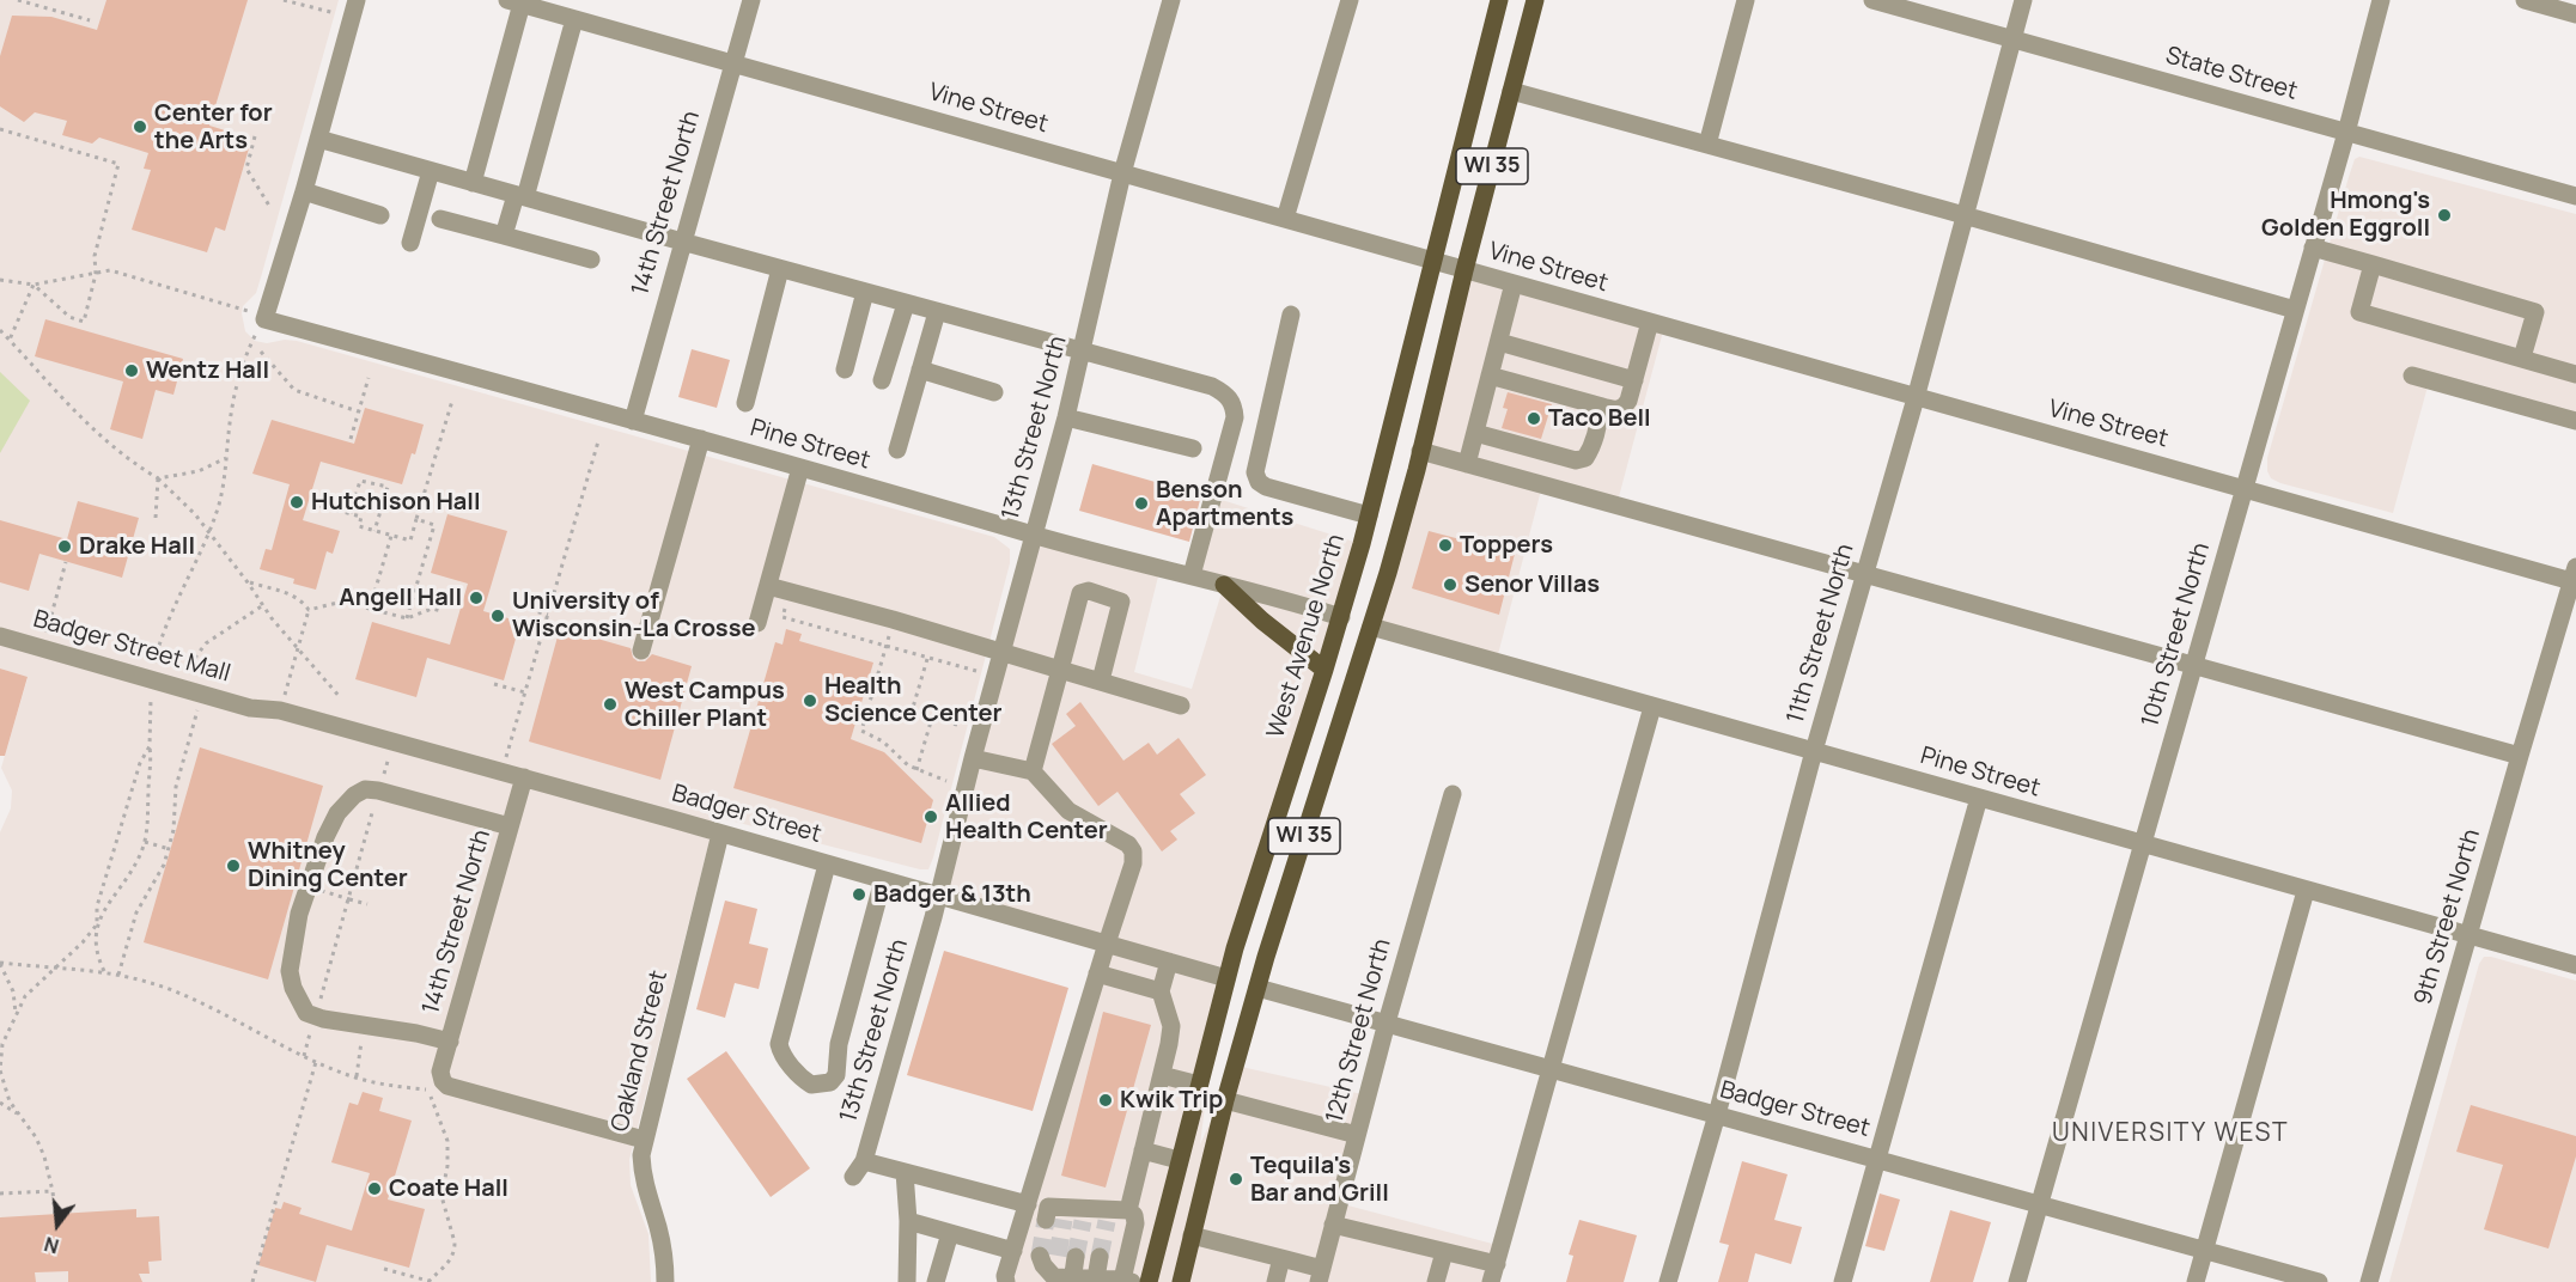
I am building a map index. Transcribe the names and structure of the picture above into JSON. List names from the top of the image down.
{
  "streets": {
    "main road": ["WI 35", "West Avenue North"],
    "street": [
      "State Street",
      "Vine Street",
      "14th Street North",
      "13th Street North",
      "Pine Street",
      "11th Street North",
      "10th Street North",
      "Badger Street Mall",
      "Badger Street",
      "9th Street North",
      "12th Street North",
      "Oakland Street"
    ]
  },
  "crossings": [
    ["State Street", "11th Street North"],
    ["State Street", "10th Street North"],
    ["Vine Street", "WI 35"],
    ["Vine Street", "14th Street North"],
    ["Vine Street", "13th Street North"],
    ["Vine Street", "11th Street North"],
    ["Vine Street", "10th Street North"],
    ["Vine Street", "West Avenue North"],
    ["Vine Street", "9th Street North"],
    ["WI 35", "Pine Street"],
    ["WI 35", "Badger Street"],
    ["14th Street North", "Pine Street"],
    ["14th Street North", "Badger Street"],
    ["14th Street North", "Oakland Street"],
    ["13th Street North", "Pine Street"],
    ["13th Street North", "Badger Street"],
    ["Pine Street", "11th Street North"],
    ["Pine Street", "10th Street North"],
    ["Pine Street", "West Avenue North"],
    ["Pine Street", "9th Street North"],
    ["11th Street North", "Badger Street"],
    ["10th Street North", "Badger Street"],
    ["West Avenue North", "Badger Street"],
    ["Badger Street Mall", "Badger Street"],
    ["Badger Street", "12th Street North"],
    ["Badger Street", "Oakland Street"]
  ],
  "districts": ["UNIVERSITY WEST"],
  "places": [
    "Center for the Arts",
    "Hmong's Golden Eggroll",
    "Wentz Hall",
    "Taco Bell",
    "Hutchison Hall",
    "Benson Apartments",
    "Toppers",
    "Drake Hall",
    "Senor Villas",
    "Angell Hall",
    "University of Wisconsin-La Crosse",
    "Health Science Center",
    "West Campus Chiller Plant",
    "Allied Health Center",
    "Whitney Dining Center",
    "Badger & 13th",
    "Kwik Trip",
    "Tequila's Bar and Grill",
    "Coate Hall"
  ],
  "north": "bottom"
}
